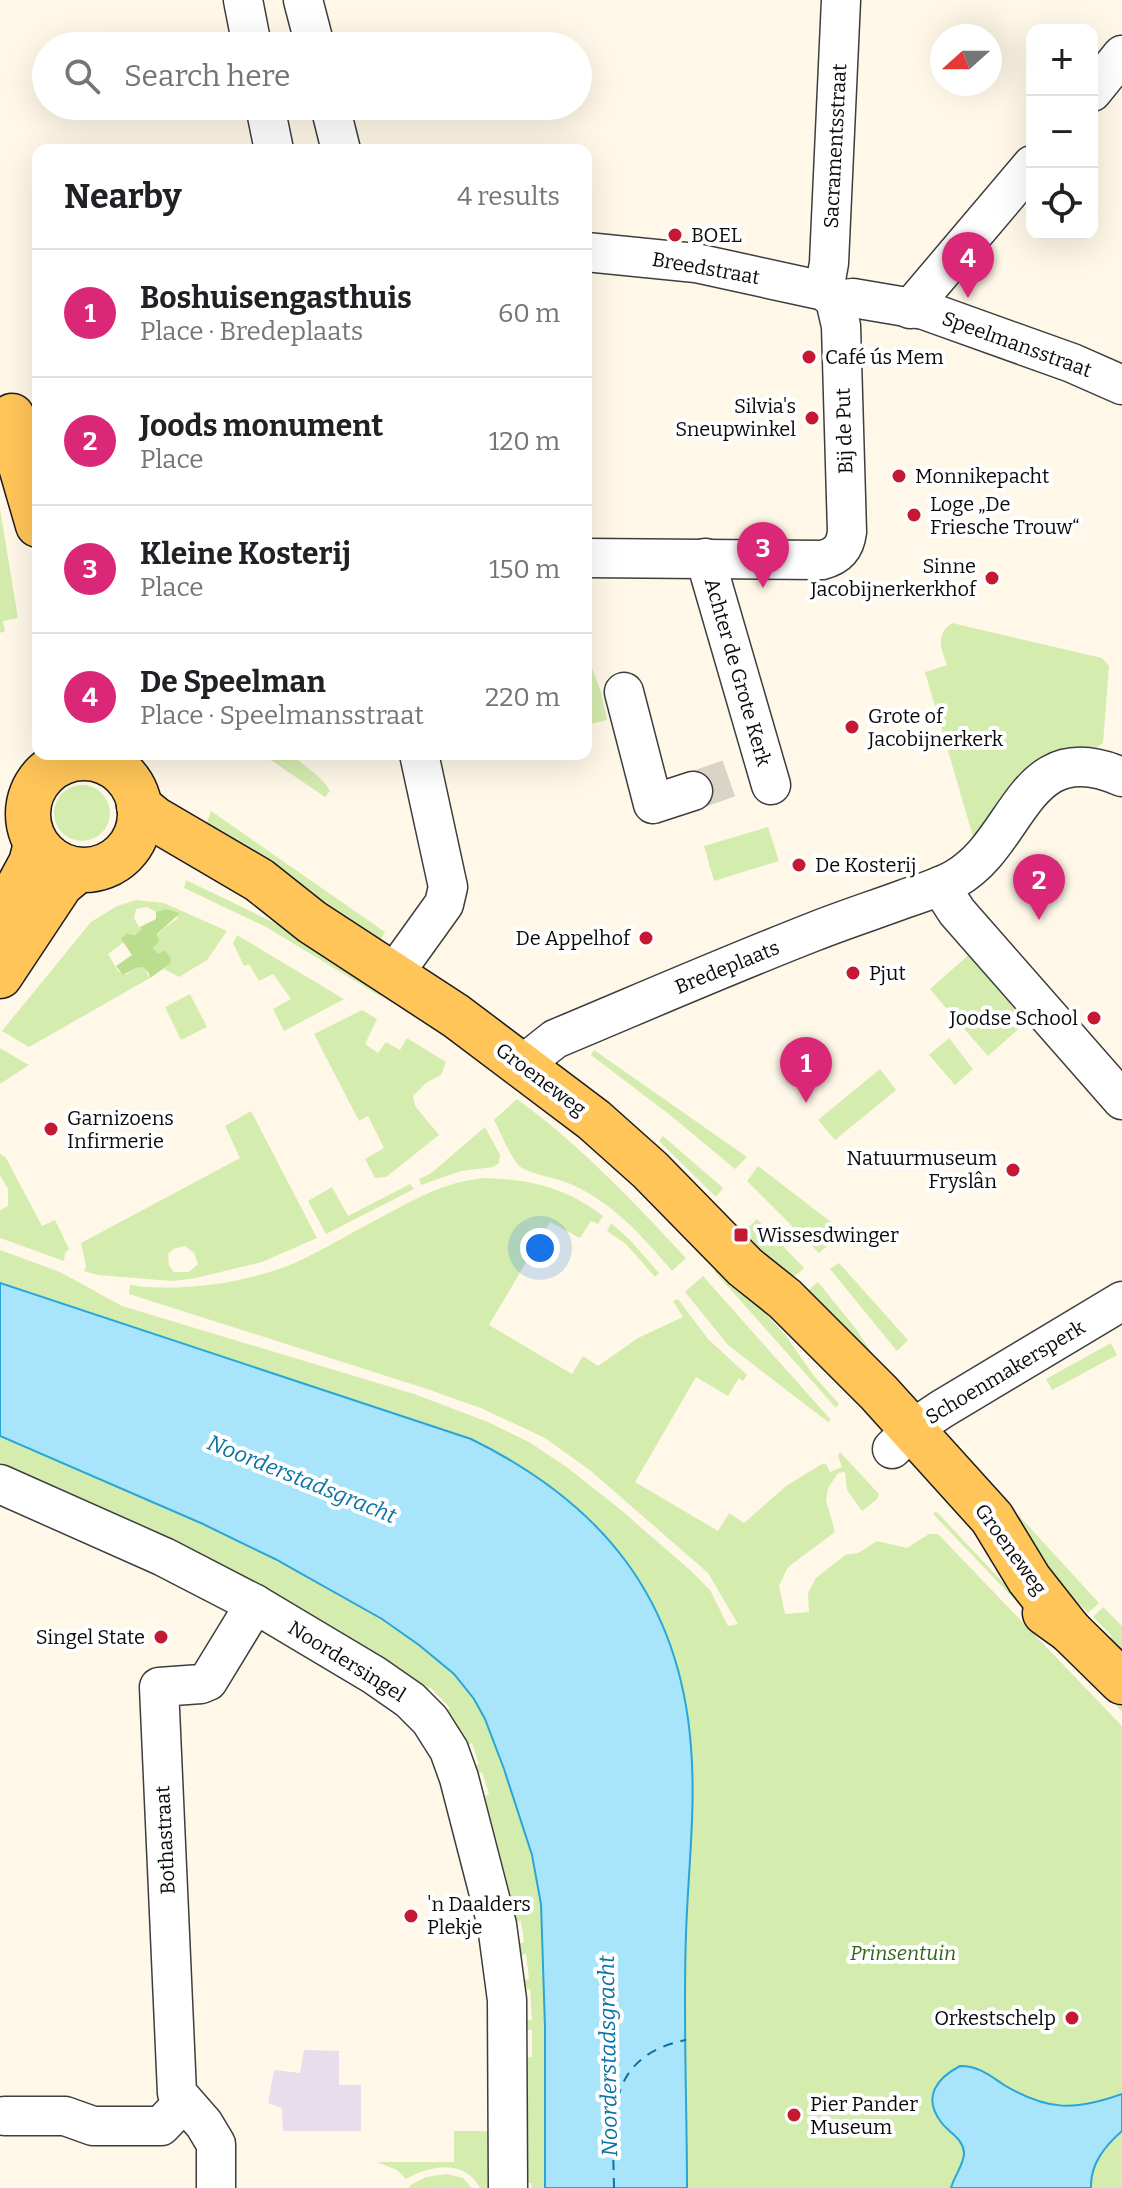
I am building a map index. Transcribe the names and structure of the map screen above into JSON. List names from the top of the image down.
{
  "streets": {
    "main road": ["Groeneweg"],
    "street": [
      "Sacramentsstraat",
      "Breedstraat",
      "Speelmansstraat",
      "Bij de Put",
      "Achter de Grote Kerk",
      "Bredeplaats",
      "Schoenmakersperk",
      "Noordersingel",
      "Bothastraat"
    ]
  },
  "crossings": [
    ["Sacramentsstraat", "Breedstraat"],
    ["Sacramentsstraat", "Bij de Put"],
    ["Breedstraat", "Bij de Put"],
    ["Bij de Put", "Achter de Grote Kerk"],
    ["Bredeplaats", "Groeneweg"],
    ["Groeneweg", "Schoenmakersperk"],
    ["Noordersingel", "Bothastraat"]
  ],
  "water": ["Noorderstadsgracht"],
  "parks": ["Prinsentuin"],
  "places": {
    "other": [
      "BOEL",
      "Café ús Mem",
      "Silvia's Sneupwinkel",
      "Monnikepacht",
      "Loge „De Friesche Trouw“",
      "Sinne Jacobijnerkerkhof",
      "Grote of Jacobijnerkerk",
      "De Kosterij",
      "De Appelhof",
      "Pjut",
      "Joodse School",
      "Garnizoens Infirmerie",
      "Natuurmuseum Fryslân",
      "Singel State",
      "'n Daalders Plekje",
      "Orkestschelp",
      "Pier Pander Museum"
    ],
    "transit": ["Wissesdwinger"]
  },
  "north": "left",
  "page": {
    "map_buttons": ["+", "−"],
    "search": "Search here",
    "heading": ["Nearby", "4 results"],
    "pins": [
      "4",
      "3",
      "2",
      "1"
    ],
    "list": [
      {
        "mark": "1",
        "name": "Boshuisengasthuis",
        "note": "Place · Bredeplaats",
        "value": "60 m"
      },
      {
        "mark": "2",
        "name": "Joods monument",
        "note": "Place",
        "value": "120 m"
      },
      {
        "mark": "3",
        "name": "Kleine Kosterij",
        "note": "Place",
        "value": "150 m"
      },
      {
        "mark": "4",
        "name": "De Speelman",
        "note": "Place · Speelmansstraat",
        "value": "220 m"
      }
    ]
  }
}
